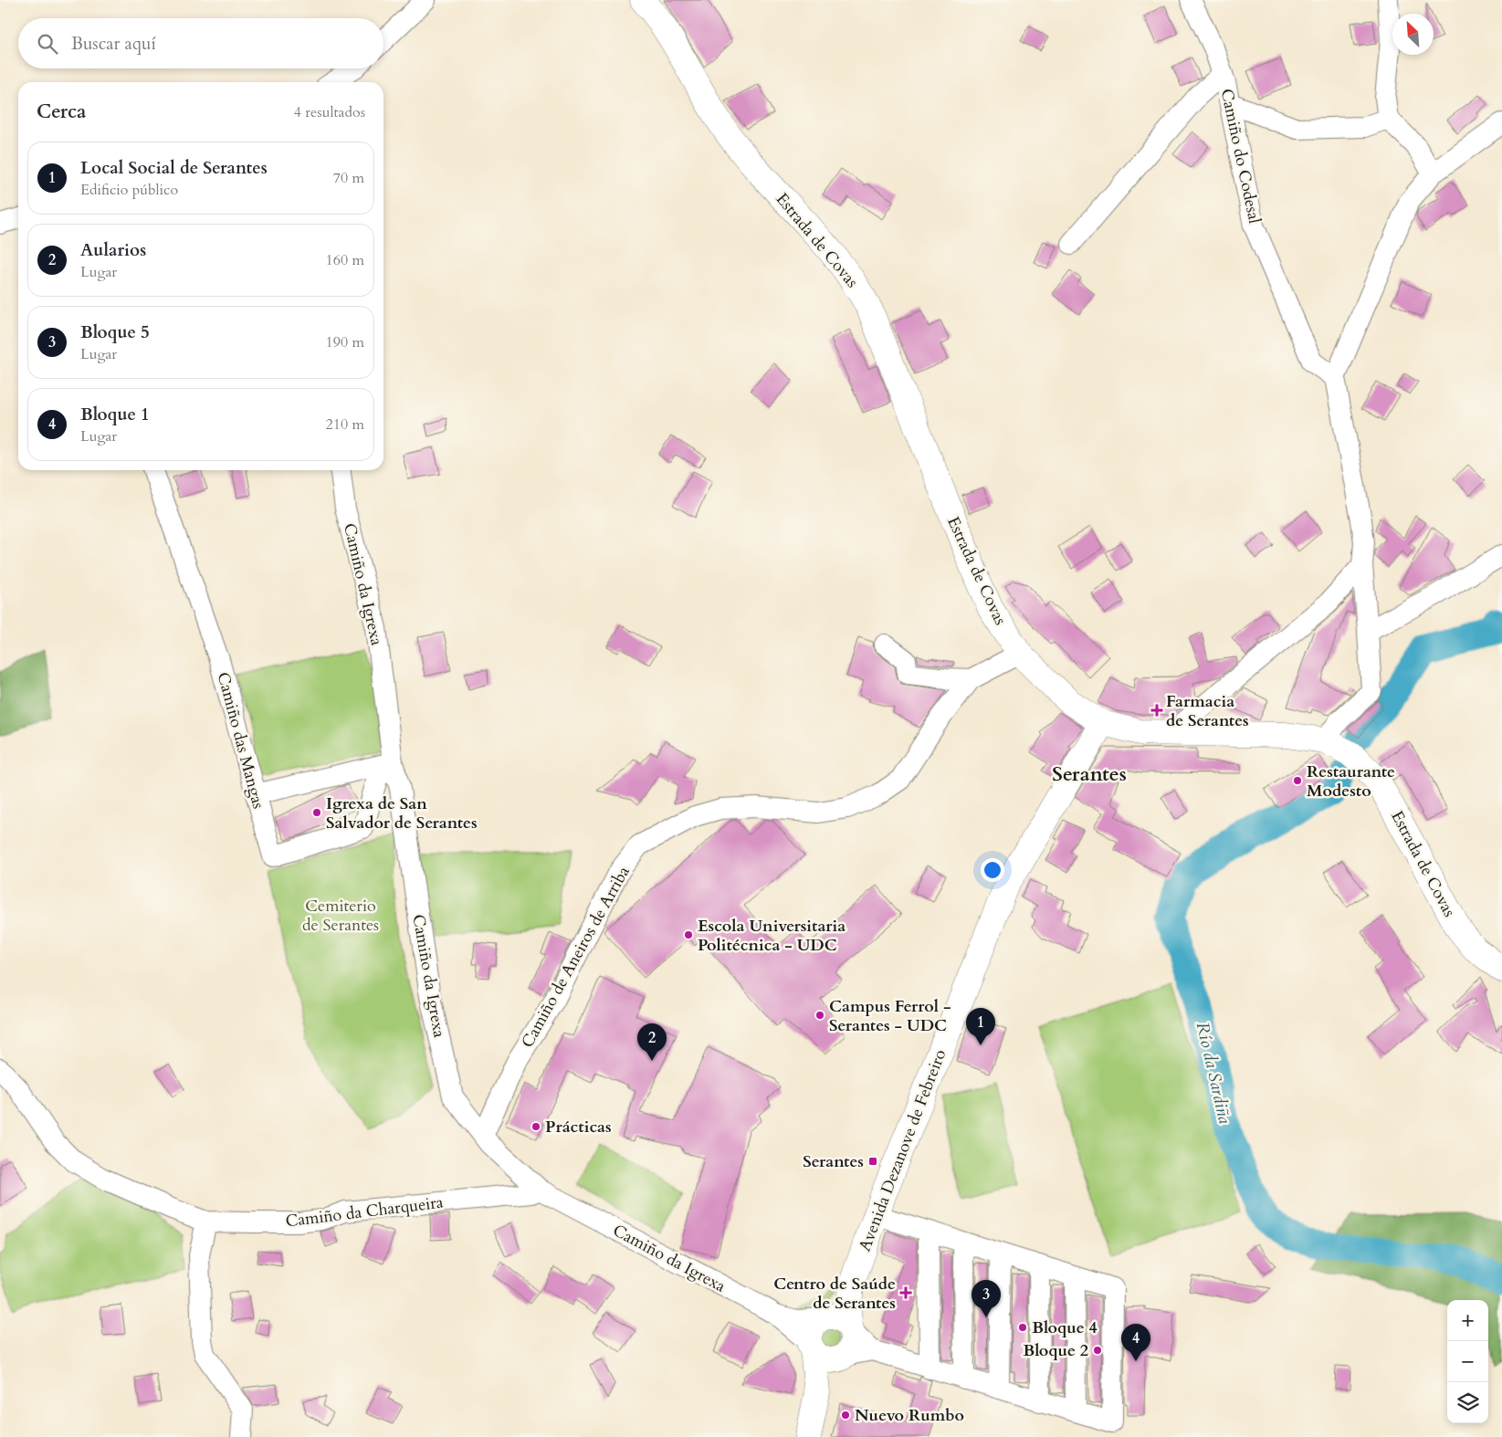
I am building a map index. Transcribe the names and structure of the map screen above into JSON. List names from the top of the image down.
{
  "streets": {
    "main road": ["Estrada de Covas", "Avenida Dezanove de Febreiro"],
    "street": [
      "Camiño do Codesal",
      "Camiño da Igrexa",
      "Camiño das Mangas",
      "Camiño de Aneiros de Arriba",
      "Camiño da Charqueira"
    ]
  },
  "crossings": [
    ["Estrada de Covas", "Camiño de Aneiros de Arriba"],
    ["Estrada de Covas", "Avenida Dezanove de Febreiro"],
    ["Camiño da Igrexa", "Camiño das Mangas"],
    ["Camiño da Igrexa", "Camiño de Aneiros de Arriba"],
    ["Camiño da Igrexa", "Camiño da Charqueira"]
  ],
  "districts": ["Serantes"],
  "water": ["Río da Sardiña"],
  "parks": ["Cemiterio de Serantes"],
  "places": {
    "health": ["Farmacia de Serantes", "Centro de Saúde de Serantes"],
    "other": [
      "Restaurante Modesto",
      "Igrexa de San Salvador de Serantes",
      "Escola Universitaria Politécnica - UDC",
      "Campus Ferrol - Serantes - UDC",
      "Prácticas",
      "Bloque 4",
      "Bloque 2",
      "Nuevo Rumbo"
    ],
    "transit": ["Serantes"]
  },
  "north": "top left",
  "page": {
    "search": "Buscar aquí",
    "heading": ["Cerca", "4 resultados"],
    "list": [
      {
        "mark": "1",
        "name": "Local Social de Serantes",
        "note": "Edificio público",
        "value": "70 m"
      },
      {
        "mark": "2",
        "name": "Aularios",
        "note": "Lugar",
        "value": "160 m"
      },
      {
        "mark": "3",
        "name": "Bloque 5",
        "note": "Lugar",
        "value": "190 m"
      },
      {
        "mark": "4",
        "name": "Bloque 1",
        "note": "Lugar",
        "value": "210 m"
      }
    ],
    "pins": [
      "1",
      "2",
      "3",
      "4"
    ],
    "map_buttons": ["+", "−"]
  }
}
